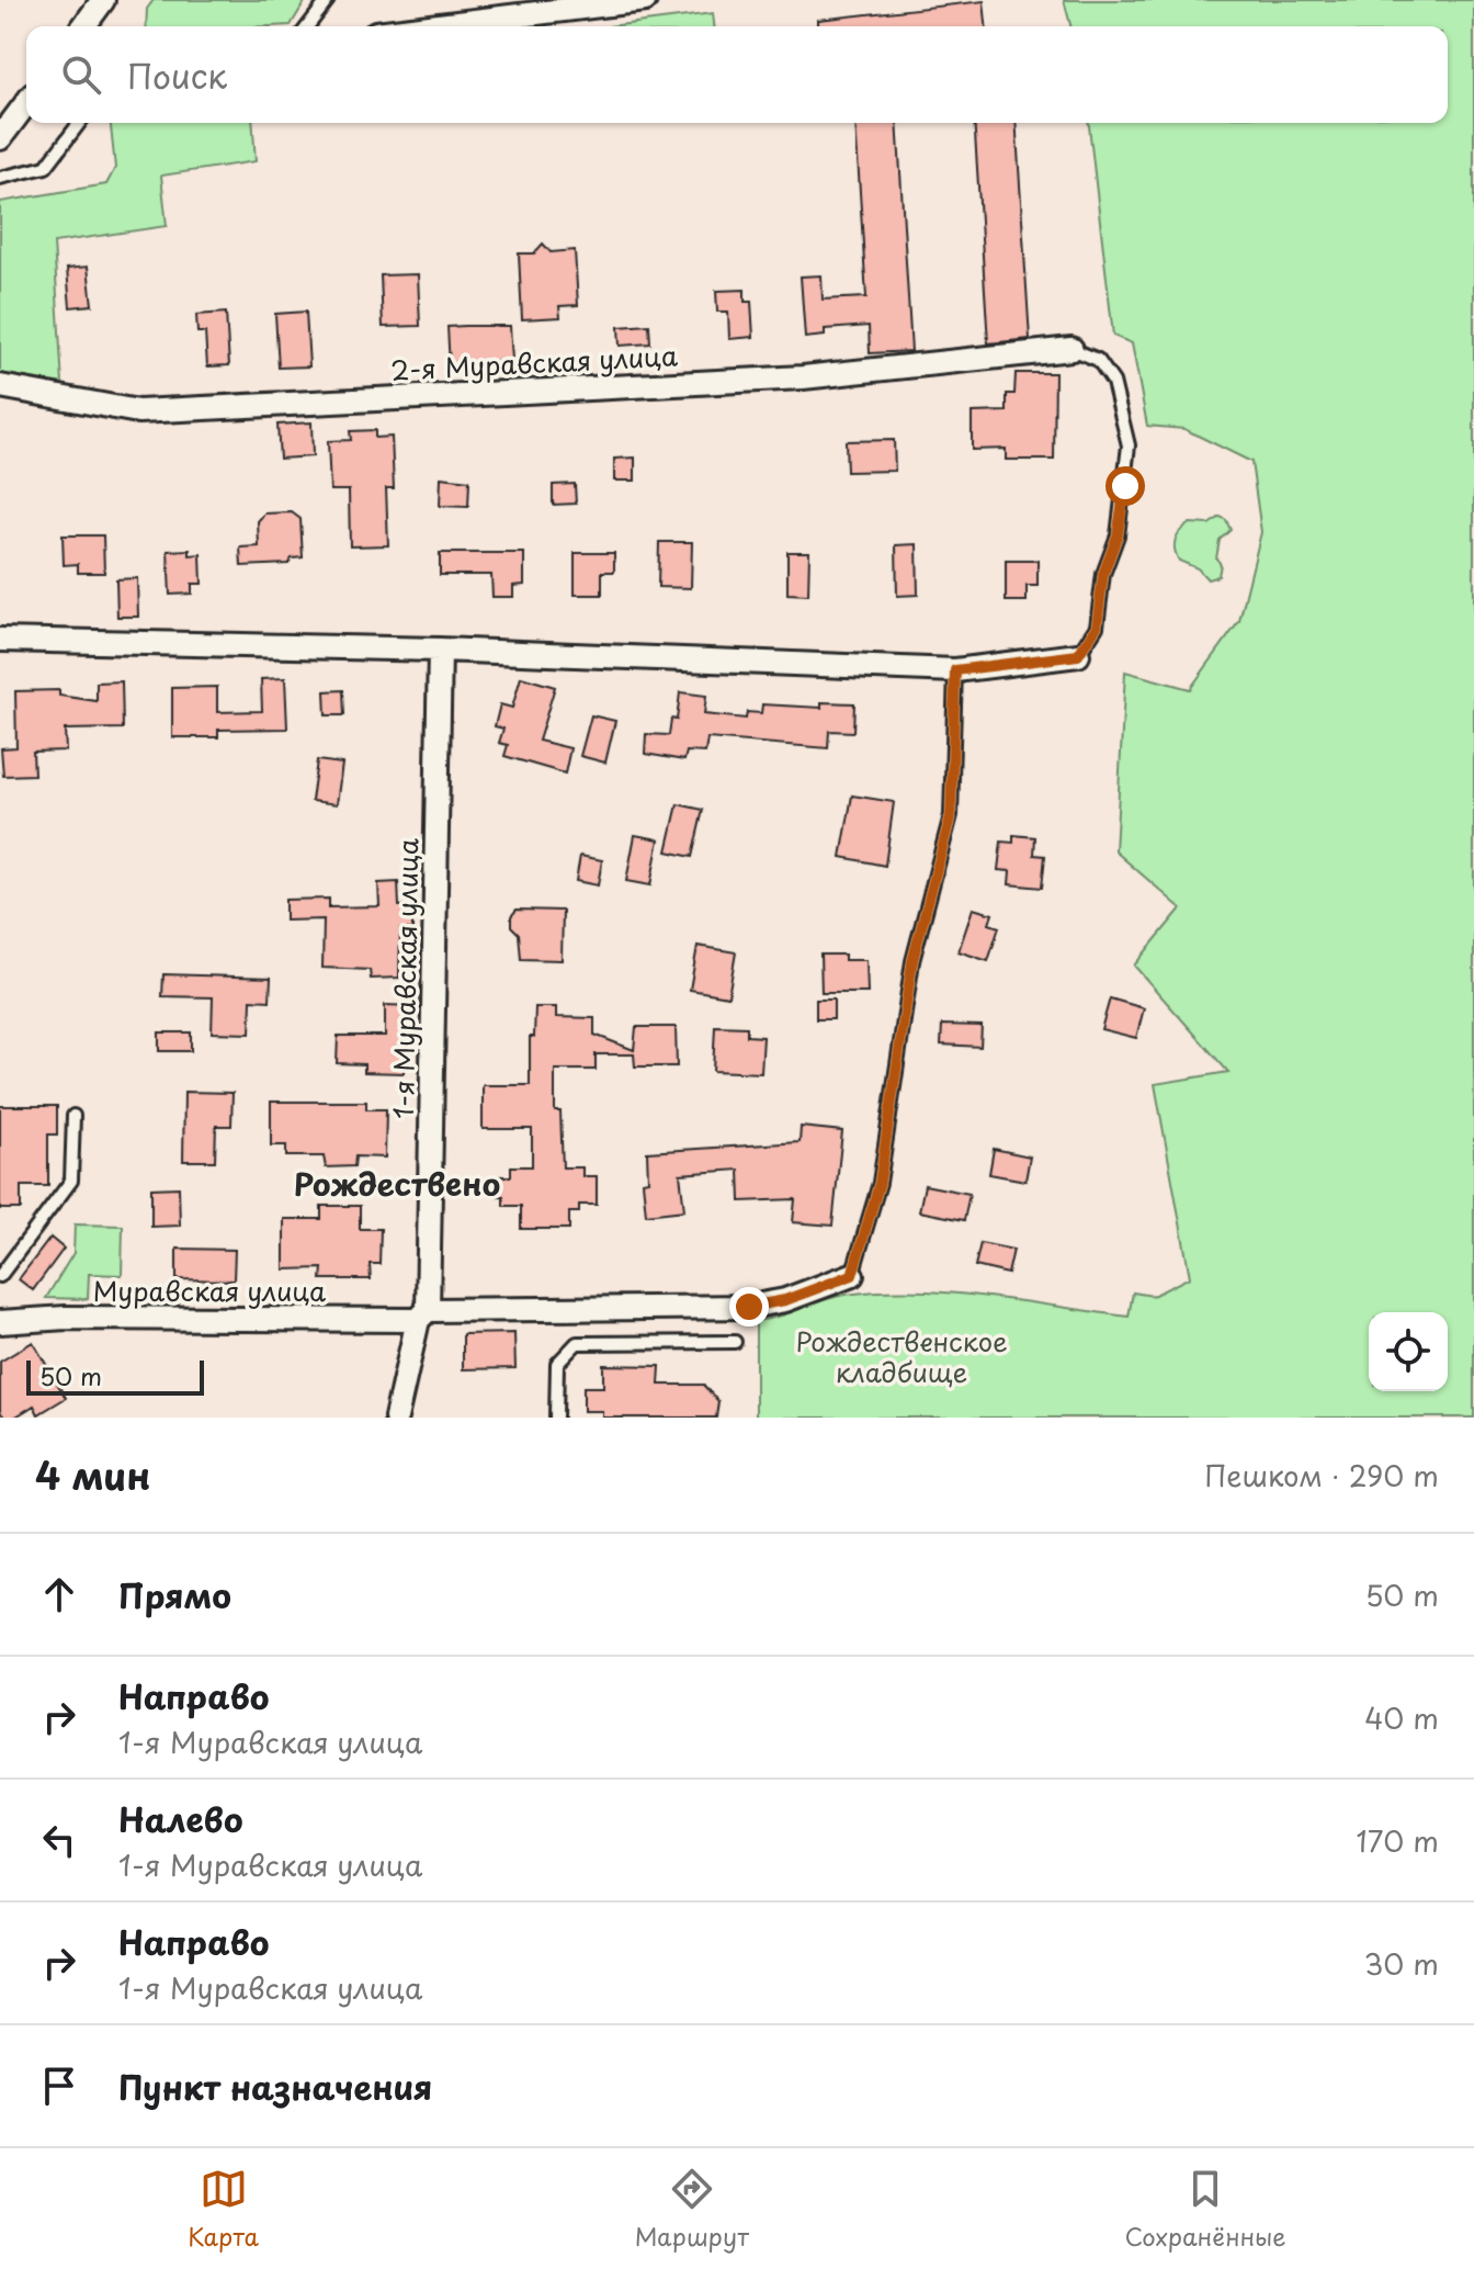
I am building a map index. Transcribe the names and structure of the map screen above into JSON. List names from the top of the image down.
{
  "streets": {
    "street": ["2-я Муравская улица", "1-я Муравская улица", "Муравская улица"]
  },
  "crossings": [
    ["1-я Муравская улица", "Муравская улица"]
  ],
  "districts": ["Рождествено"],
  "parks": ["Рождественское кладбище"],
  "scale_bar": "50 m",
  "page": {
    "search": "Поиск",
    "scale": "50 m",
    "heading": ["4 мин", "Пешком · 290 m"],
    "list": [
      ["Прямо", "50 m"],
      ["Направо", "1-я Муравская улица", "40 m"],
      ["Налево", "1-я Муравская улица", "170 m"],
      ["Направо", "1-я Муравская улица", "30 m"],
      "Пункт назначения"
    ],
    "nav": ["Карта", "Маршрут", "Сохранённые"]
  }
}
